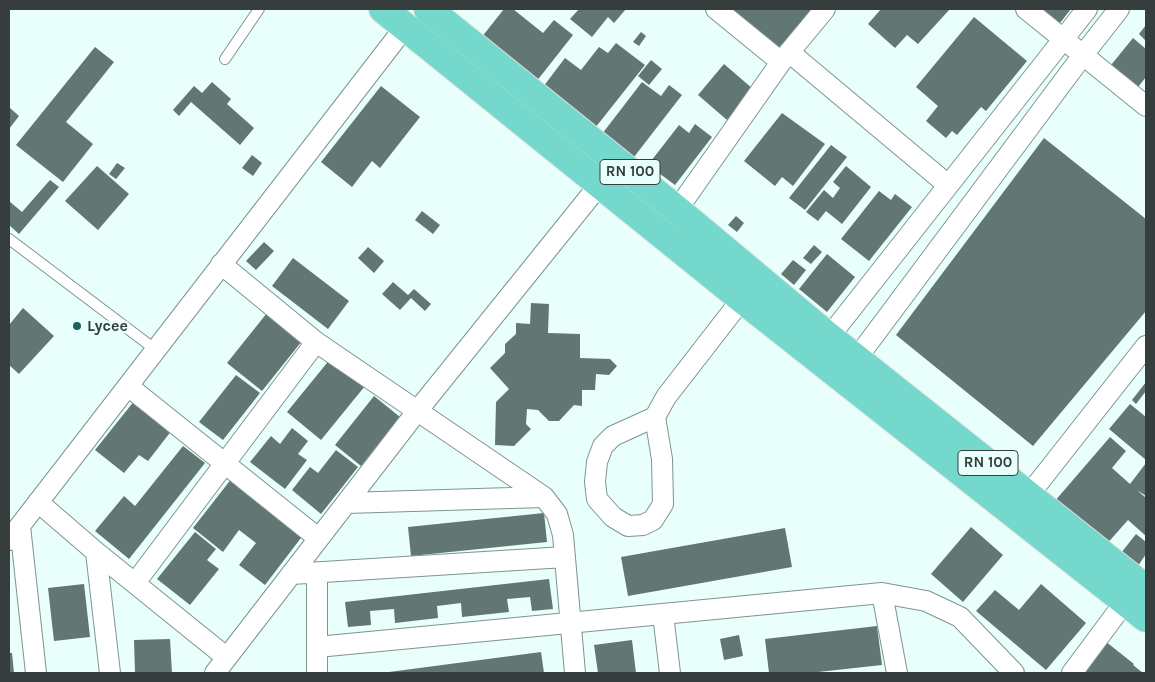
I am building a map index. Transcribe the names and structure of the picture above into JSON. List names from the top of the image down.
{
  "streets": {
    "highway": ["RN 100"]
  },
  "places": ["Lycee"]
}
